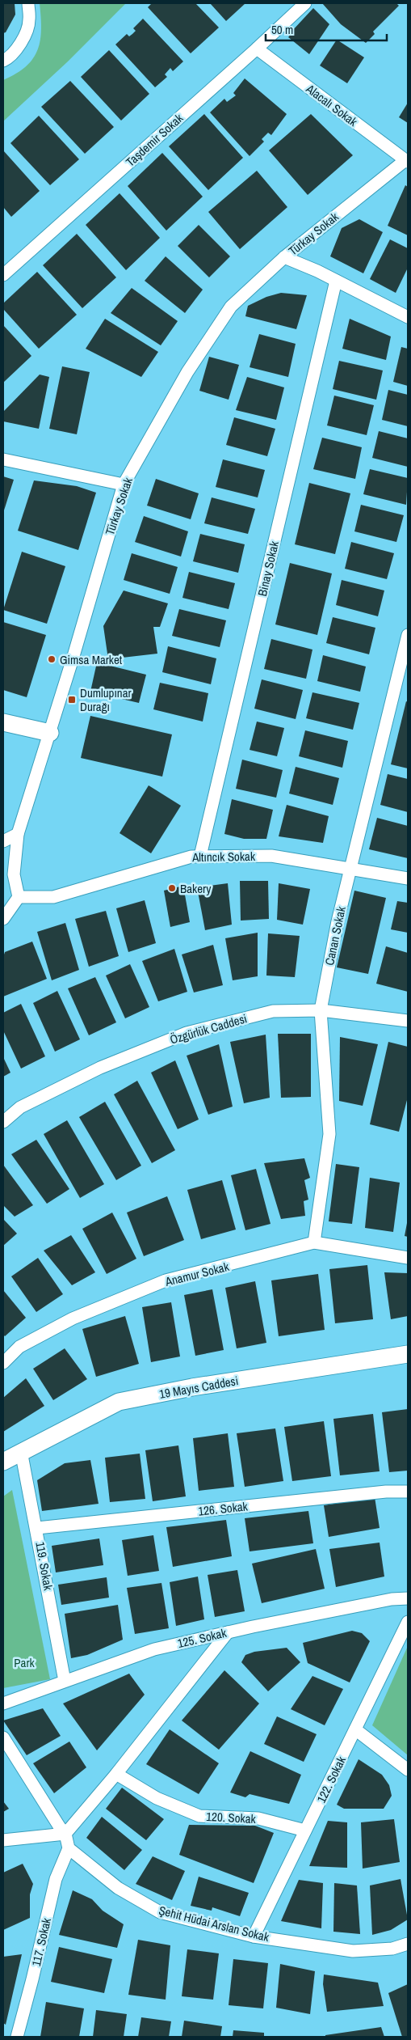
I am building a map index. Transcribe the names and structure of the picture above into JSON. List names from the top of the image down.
{
  "streets": {
    "main road": ["19 Mayıs Caddesi"],
    "street": [
      "Alacalı Sokak",
      "Taşdemir Sokak",
      "Türkay Sokak",
      "Binay Sokak",
      "Altıncık Sokak",
      "Canan Sokak",
      "Özgürlük Caddesi",
      "Anamur Sokak",
      "126. Sokak",
      "119. Sokak",
      "125. Sokak",
      "122. Sokak",
      "120. Sokak",
      "Şehit Hüdai Arslan Sokak",
      "117. Sokak"
    ]
  },
  "crossings": [
    ["Alacalı Sokak", "Taşdemir Sokak"],
    ["Alacalı Sokak", "Türkay Sokak"],
    ["Türkay Sokak", "Altıncık Sokak"],
    ["Binay Sokak", "Altıncık Sokak"],
    ["Altıncık Sokak", "Canan Sokak"],
    ["Canan Sokak", "Özgürlük Caddesi"],
    ["Canan Sokak", "Anamur Sokak"],
    ["19 Mayıs Caddesi", "119. Sokak"],
    ["126. Sokak", "119. Sokak"],
    ["119. Sokak", "125. Sokak"],
    ["122. Sokak", "120. Sokak"],
    ["122. Sokak", "Şehit Hüdai Arslan Sokak"],
    ["Şehit Hüdai Arslan Sokak", "117. Sokak"]
  ],
  "parks": ["Park"],
  "places": {
    "other": ["Gimsa Market", "Bakery"],
    "transit": ["Dumlupınar Durağı"]
  },
  "scale_bar": "50 m"
}
